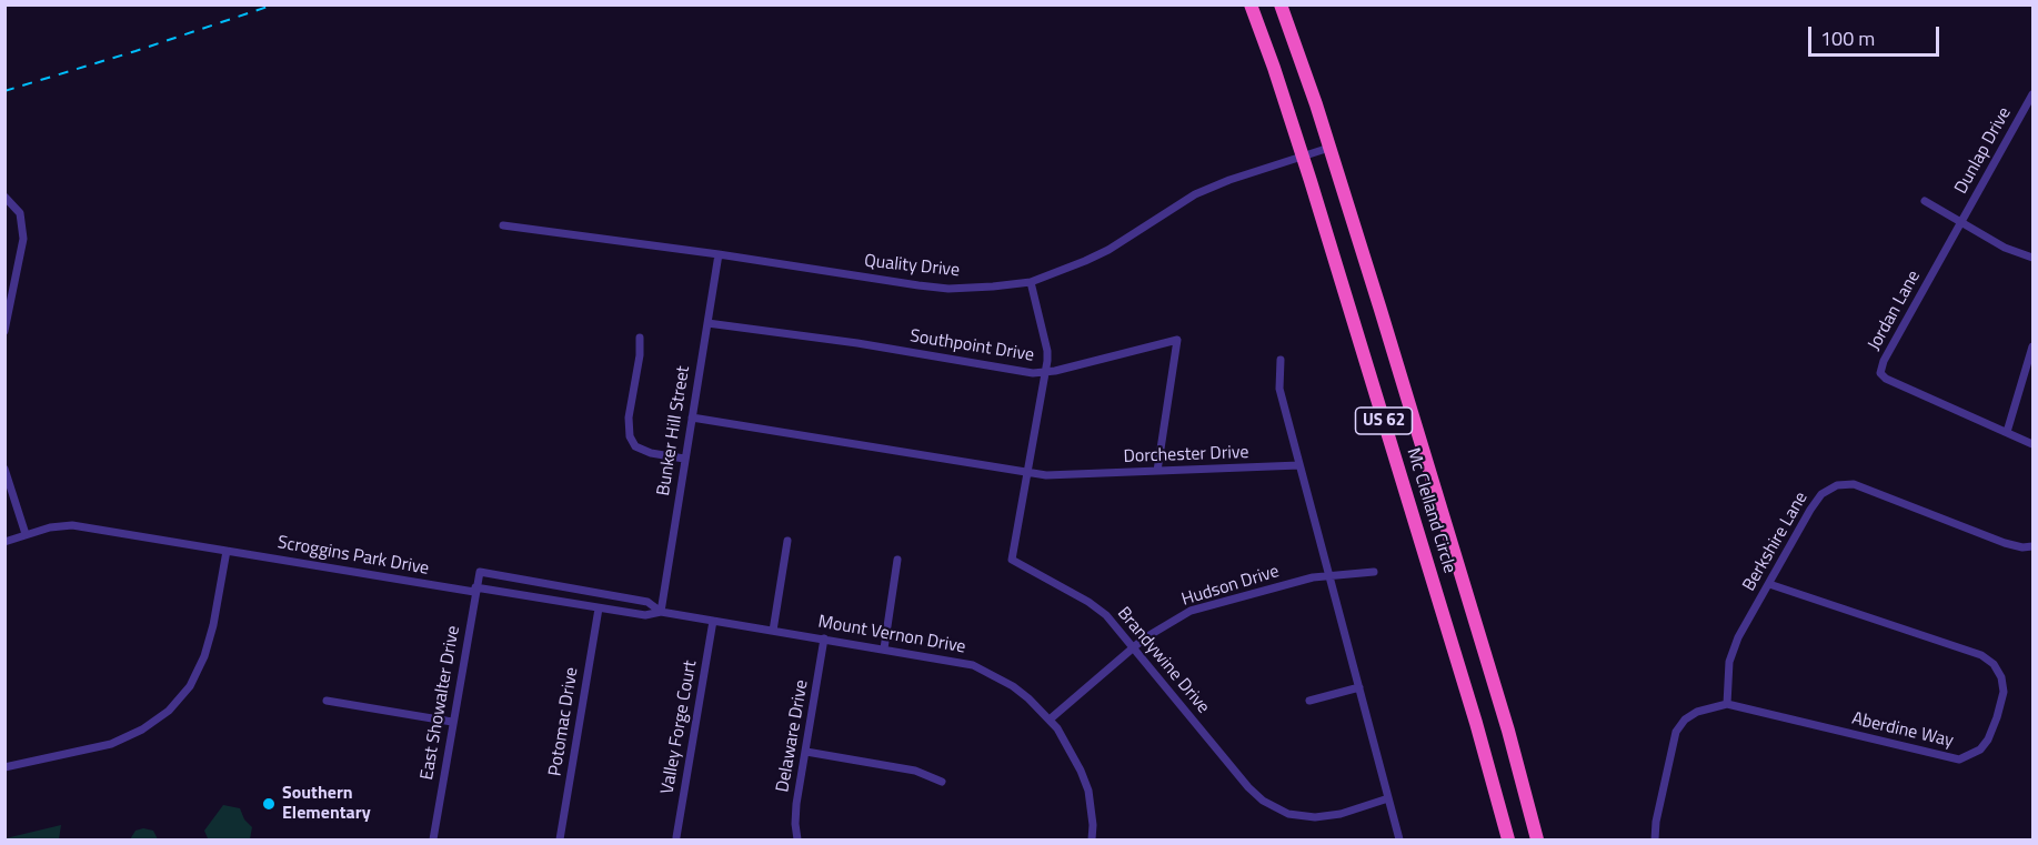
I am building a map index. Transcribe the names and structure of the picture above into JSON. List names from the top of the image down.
{
  "streets": {
    "highway": ["US 62", "Mc Clelland Circle"],
    "street": [
      "Dunlap Drive",
      "Quality Drive",
      "Jordan Lane",
      "Southpoint Drive",
      "Bunker Hill Street",
      "Dorchester Drive",
      "Berkshire Lane",
      "Scroggins Park Drive",
      "Hudson Drive",
      "Mount Vernon Drive",
      "Brandywine Drive",
      "East Showalter Drive",
      "Potomac Drive",
      "Valley Forge Court",
      "Aberdine Way",
      "Delaware Drive"
    ]
  },
  "crossings": [
    ["Dunlap Drive", "Jordan Lane"],
    ["Quality Drive", "Bunker Hill Street"],
    ["Quality Drive", "Mc Clelland Circle"],
    ["Quality Drive", "Brandywine Drive"],
    ["Southpoint Drive", "Bunker Hill Street"],
    ["Southpoint Drive", "Dorchester Drive"],
    ["Southpoint Drive", "Brandywine Drive"],
    ["Bunker Hill Street", "Dorchester Drive"],
    ["Bunker Hill Street", "Mount Vernon Drive"],
    ["Dorchester Drive", "Brandywine Drive"],
    ["Berkshire Lane", "Aberdine Way"],
    ["Scroggins Park Drive", "Mount Vernon Drive"],
    ["Scroggins Park Drive", "East Showalter Drive"],
    ["Hudson Drive", "Mount Vernon Drive"],
    ["Hudson Drive", "Brandywine Drive"],
    ["Mount Vernon Drive", "East Showalter Drive"],
    ["Mount Vernon Drive", "Potomac Drive"],
    ["Mount Vernon Drive", "Valley Forge Court"],
    ["Mount Vernon Drive", "Delaware Drive"]
  ],
  "places": ["Southern Elementary"],
  "scale_bar": "100 m"
}
